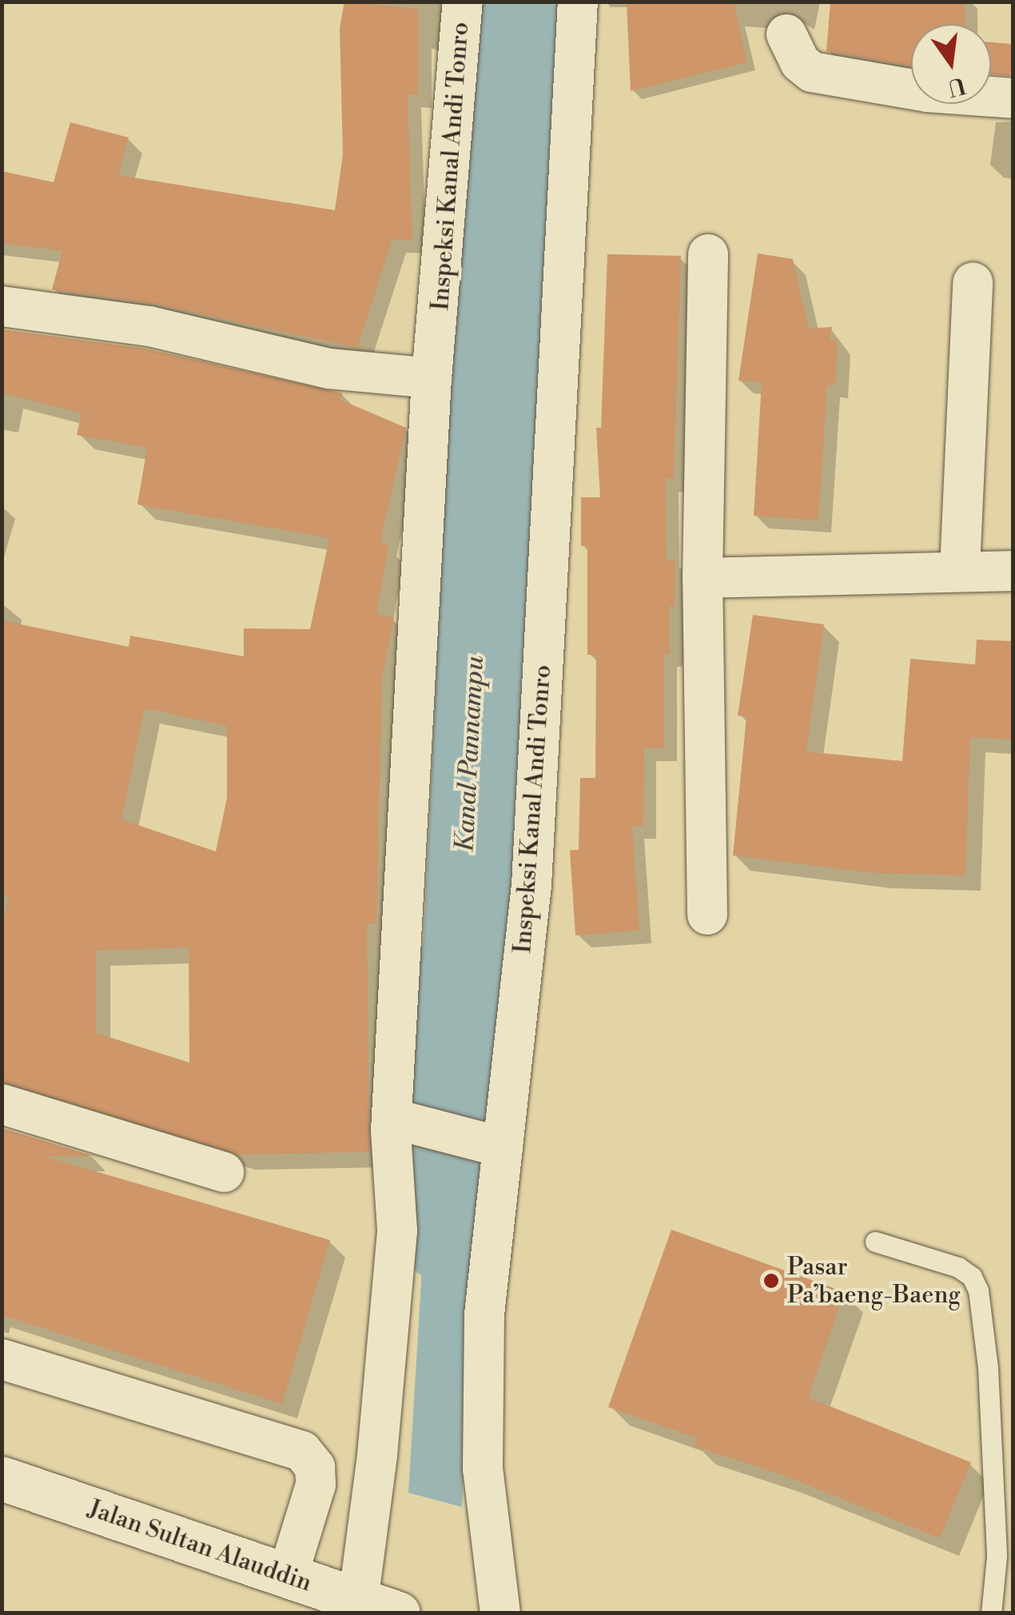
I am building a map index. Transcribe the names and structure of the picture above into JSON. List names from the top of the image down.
{
  "streets": {
    "main road": ["Jalan Sultan Alauddin"],
    "street": ["Inspeksi Kanal Andi Tonro"]
  },
  "crossings": [
    ["Inspeksi Kanal Andi Tonro", "Jalan Sultan Alauddin"]
  ],
  "water": ["Kanal Pannampu"],
  "places": ["Pasar Paʼbaeng-Baeng"],
  "north": "bottom"
}
